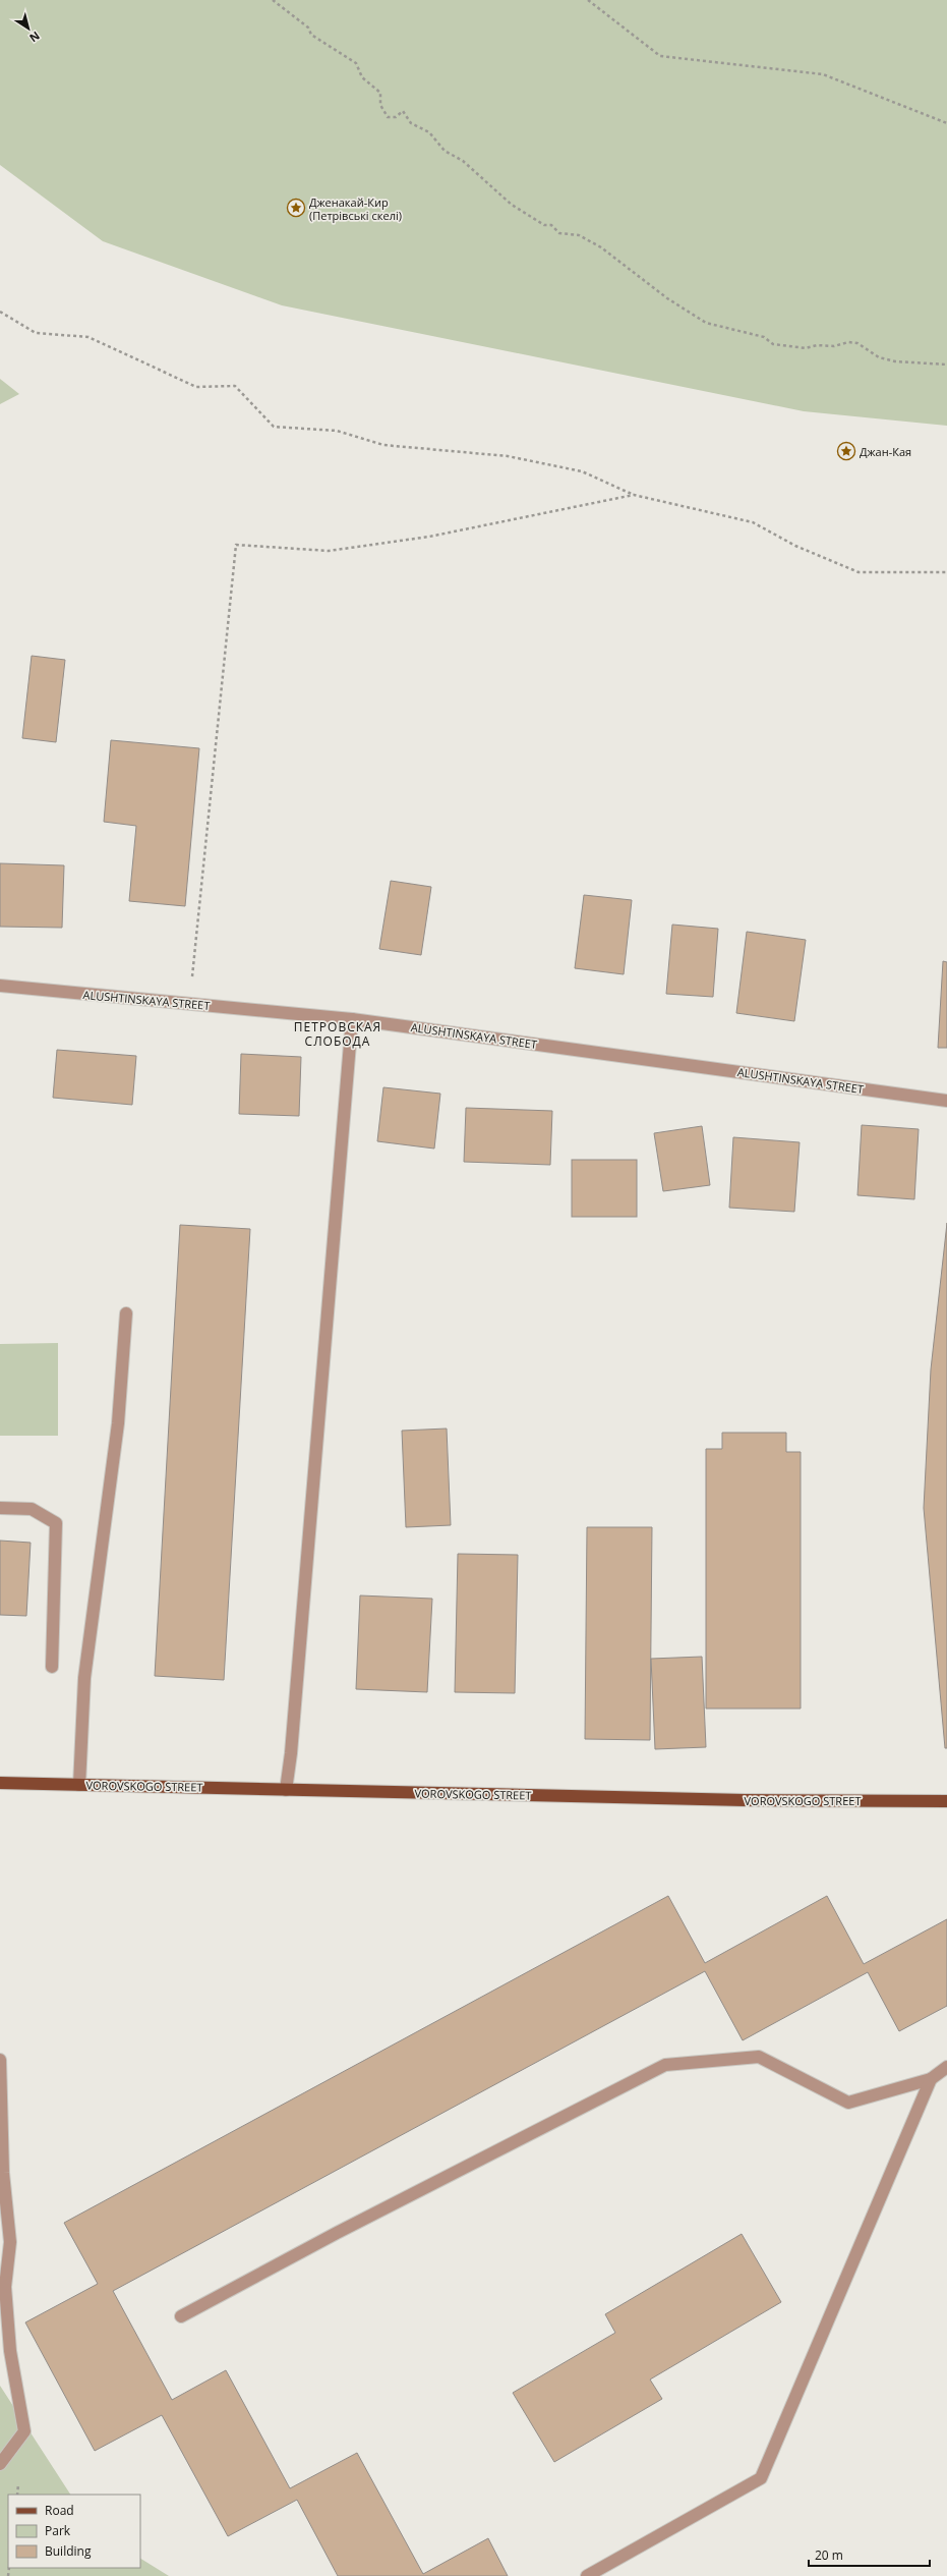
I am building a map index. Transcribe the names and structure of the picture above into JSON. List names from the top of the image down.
{
  "streets": {
    "main road": ["VOROVSKOGO STREET"],
    "street": ["ALUSHTINSKAYA STREET"]
  },
  "districts": ["ПЕТРОВСКАЯ СЛОБОДА"],
  "places": {
    "place": ["Дженакай-Кир (Петрівські скелі)", "Джан-Кая"]
  },
  "legend": ["Road", "Park", "Building"],
  "scale_bar": "20 m",
  "north": "bottom right"
}
